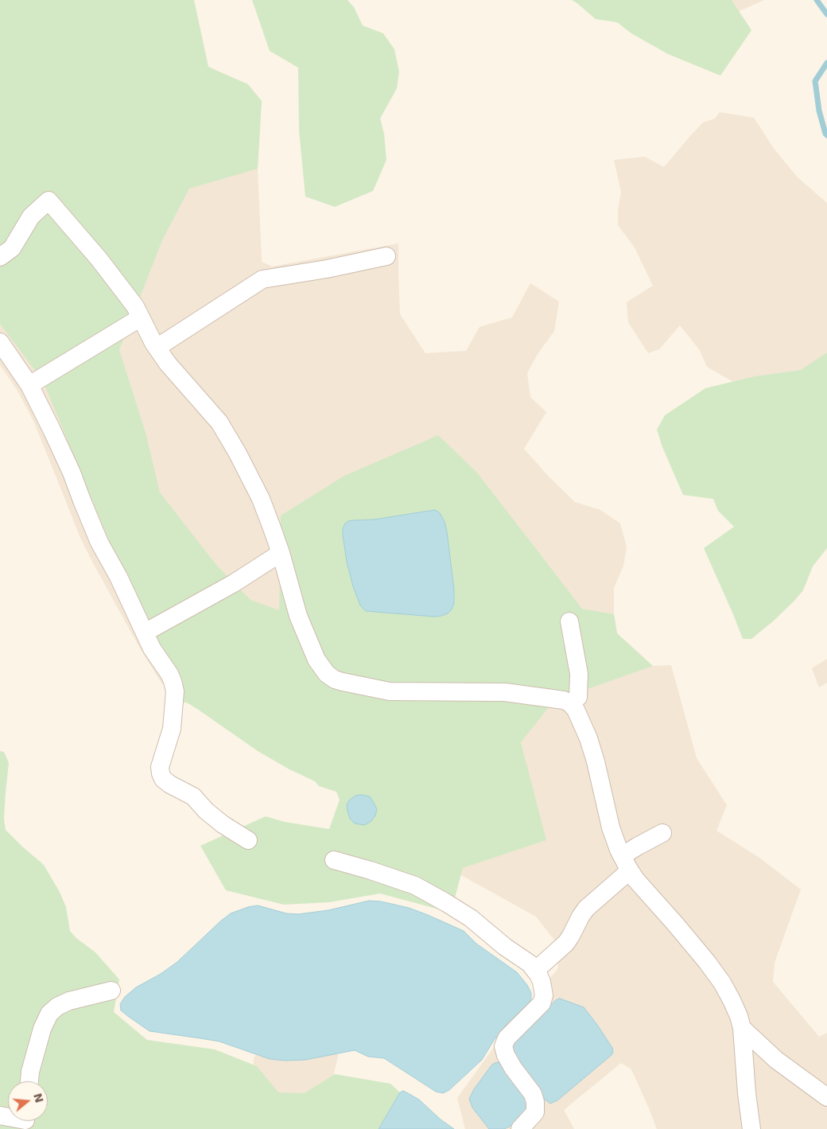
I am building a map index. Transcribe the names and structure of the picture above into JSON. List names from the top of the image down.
{
  "north": "right"
}
